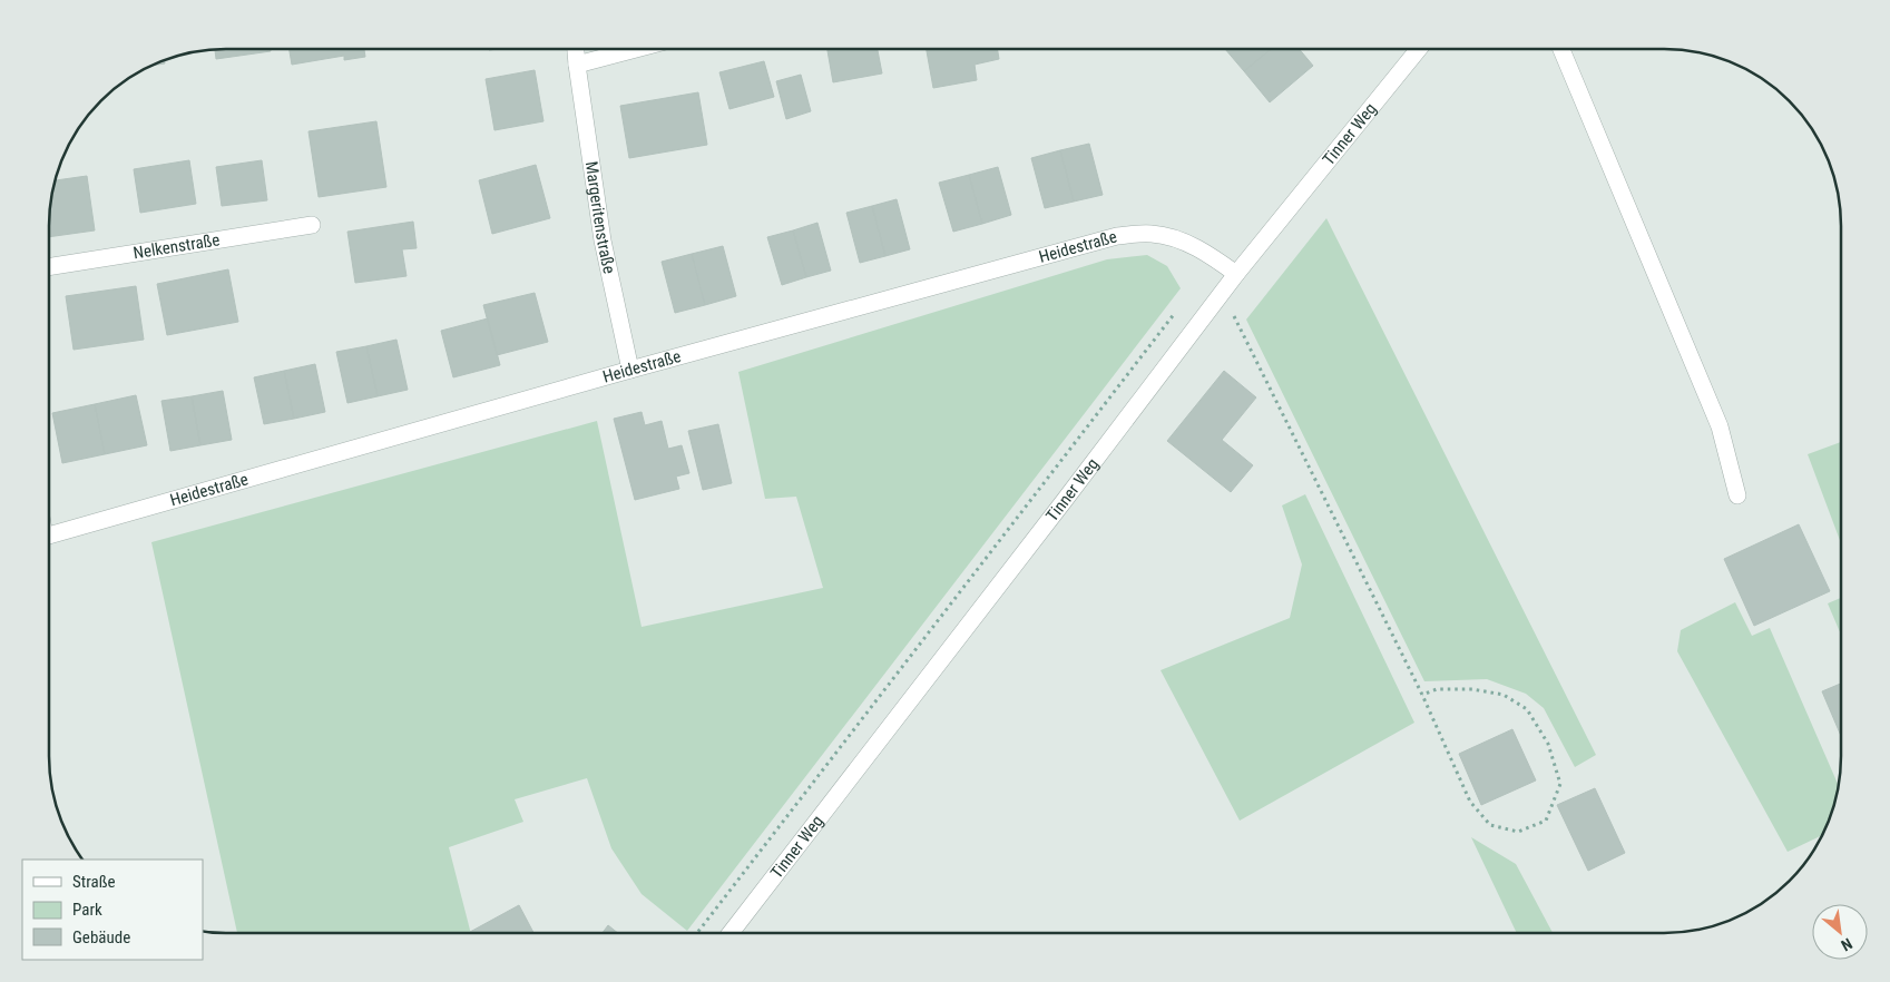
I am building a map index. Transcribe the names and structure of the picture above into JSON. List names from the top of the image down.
{
  "streets": {
    "street": [
      "Tinner Weg",
      "Margeritenstraße",
      "Nelkenstraße",
      "Heidestraße"
    ]
  },
  "crossings": [
    ["Tinner Weg", "Heidestraße"],
    ["Margeritenstraße", "Heidestraße"]
  ],
  "legend": ["Straße", "Park", "Gebäude"],
  "north": "bottom right"
}
